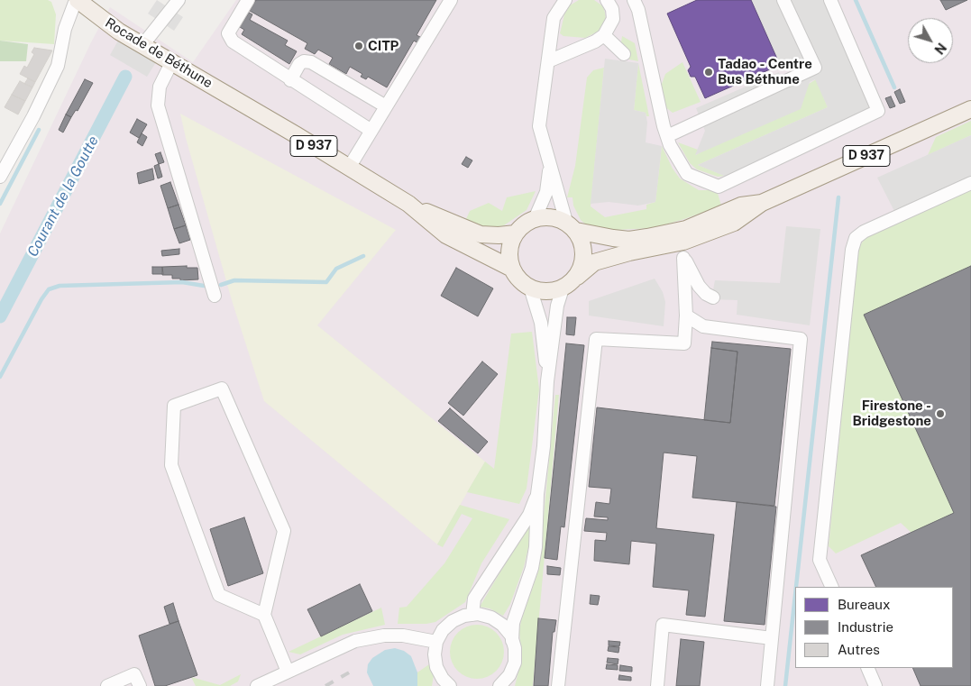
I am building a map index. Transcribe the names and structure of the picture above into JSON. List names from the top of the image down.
{
  "streets": {
    "main road": ["Rocade de Béthune", "D 937"]
  },
  "crossings": [
    ["Rocade de Béthune", "D 937"]
  ],
  "water": ["Courant de la Goutte"],
  "places": ["CITP", "Tadao - Centre Bus Béthune", "Firestone - Bridgestone"],
  "legend": ["Bureaux", "Industrie", "Autres"],
  "north": "bottom right"
}
